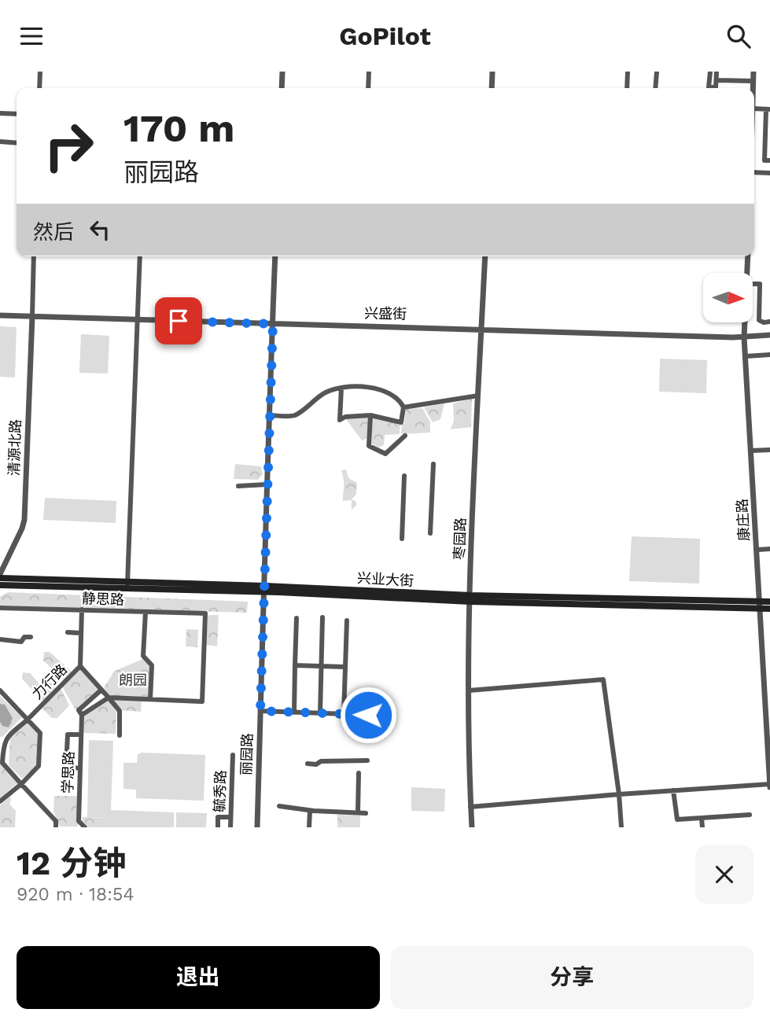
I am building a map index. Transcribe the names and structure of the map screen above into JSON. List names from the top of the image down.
{
  "streets": {
    "main road": ["兴业大街"],
    "street": [
      "兴盛街",
      "清源北路",
      "康庄路",
      "枣园路",
      "静思路",
      "力行路",
      "丽园路",
      "学思路",
      "毓秀路"
    ]
  },
  "crossings": [
    ["兴盛街", "清源北路"],
    ["兴盛街", "康庄路"],
    ["兴盛街", "枣园路"],
    ["兴盛街", "丽园路"],
    ["清源北路", "兴业大街"],
    ["康庄路", "兴业大街"],
    ["枣园路", "兴业大街"],
    ["兴业大街", "丽园路"]
  ],
  "parks": ["朗园"],
  "north": "right",
  "page": {
    "header": "GoPilot",
    "turn": ["170 m", "丽园路"],
    "then": "然后",
    "heading": ["12 分钟", "920 m · 18:54"],
    "buttons": ["退出", "分享"]
  }
}
